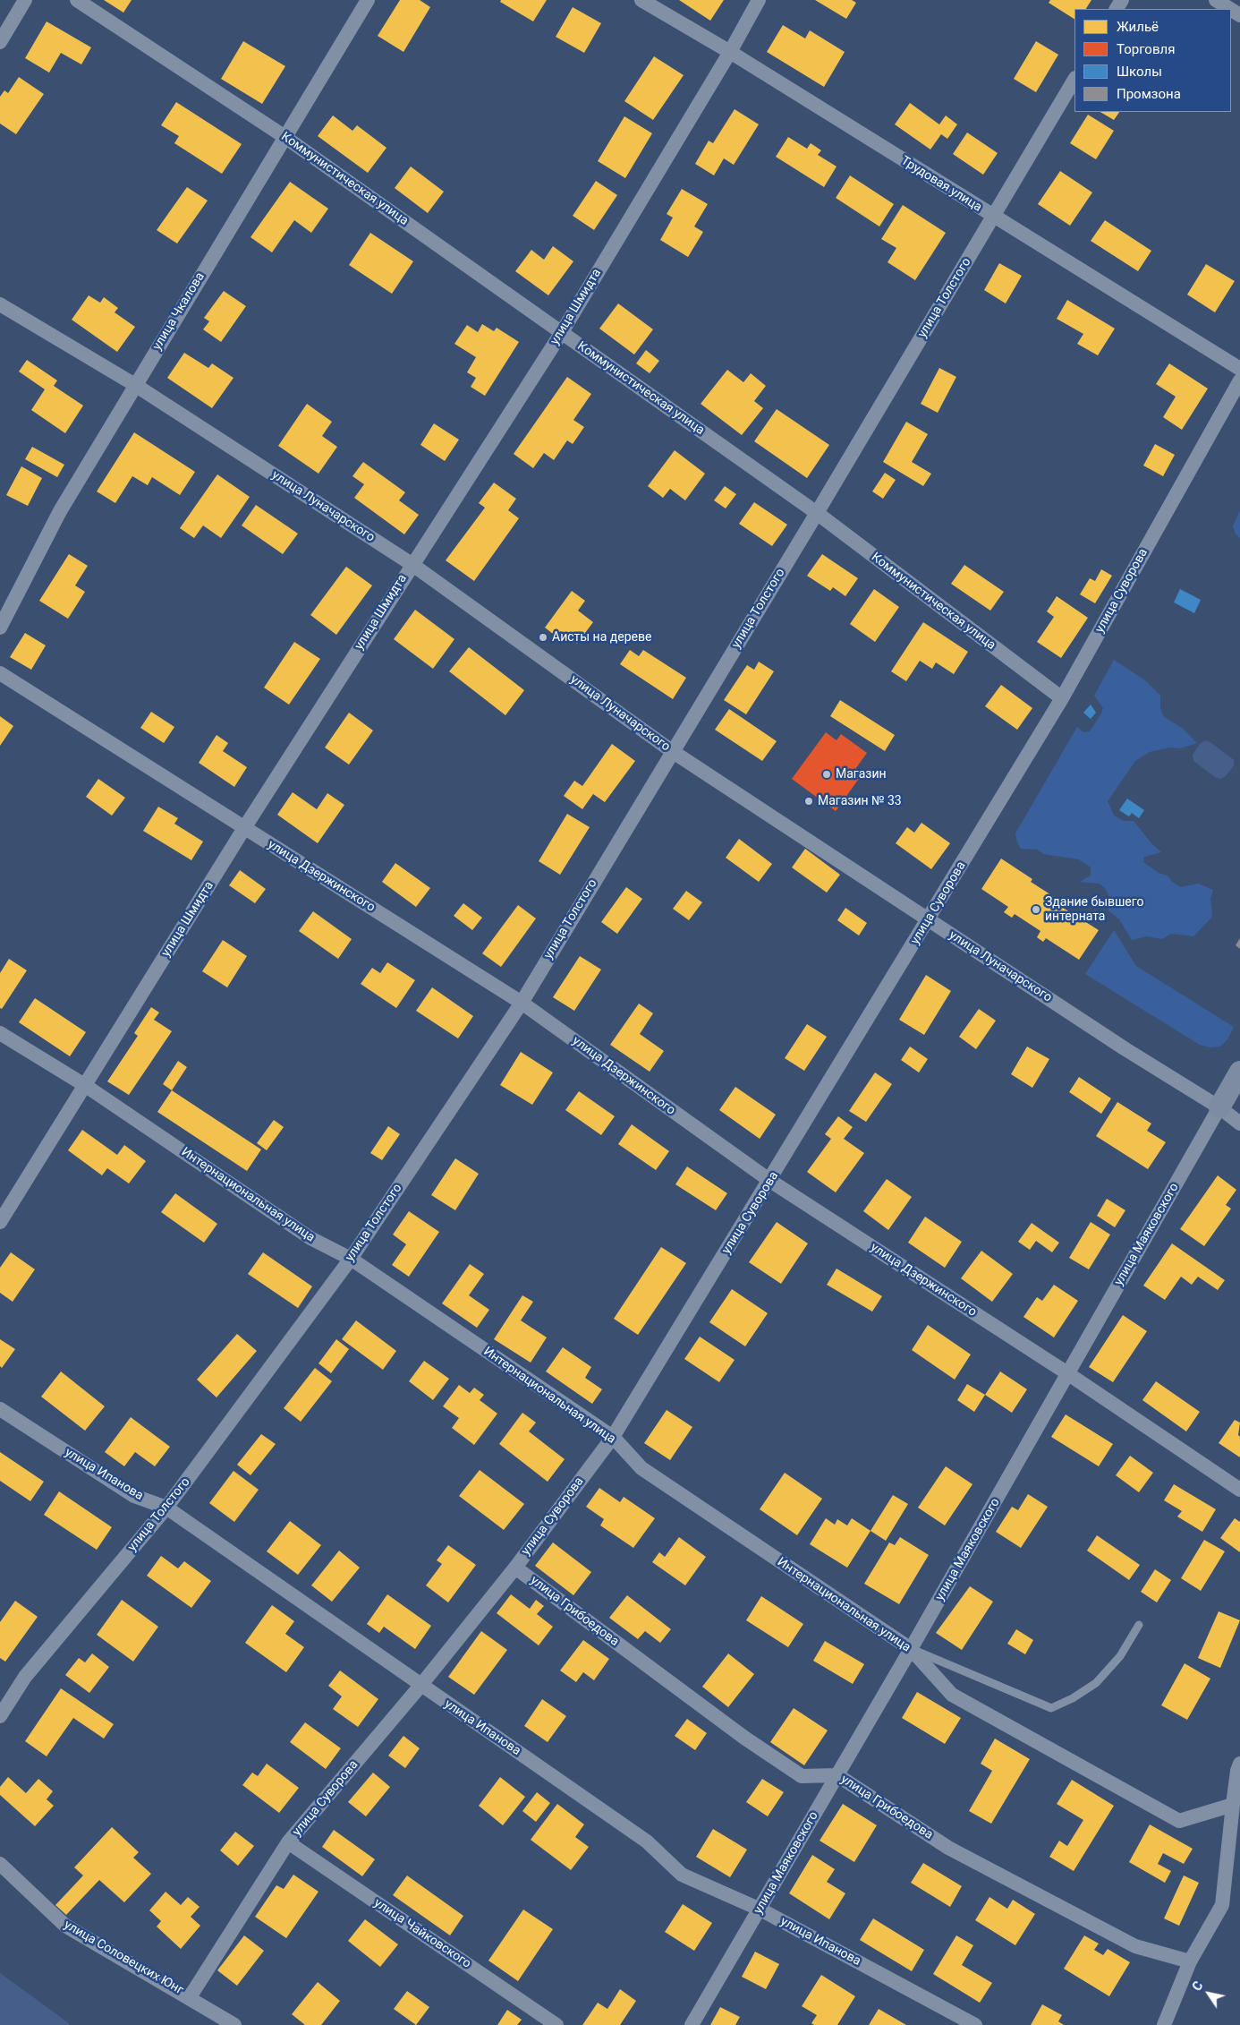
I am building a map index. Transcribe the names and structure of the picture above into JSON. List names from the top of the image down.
{
  "streets": {
    "street": [
      "Коммунистическая улица",
      "Трудовая улица",
      "улица Толстого",
      "улица Шмидта",
      "улица Чкалова",
      "улица Луначарского",
      "улица Суворова",
      "улица Дзержинского",
      "Интернациональная улица",
      "улица Маяковского",
      "улица Ипанова",
      "улица Грибоедова",
      "улица Чайковского",
      "улица Соловецких Юнг"
    ]
  },
  "crossings": [
    ["Коммунистическая улица", "улица Толстого"],
    ["Коммунистическая улица", "улица Шмидта"],
    ["Коммунистическая улица", "улица Чкалова"],
    ["Коммунистическая улица", "улица Суворова"],
    ["Трудовая улица", "улица Толстого"],
    ["Трудовая улица", "улица Шмидта"],
    ["улица Толстого", "улица Луначарского"],
    ["улица Толстого", "улица Дзержинского"],
    ["улица Толстого", "Интернациональная улица"],
    ["улица Толстого", "улица Ипанова"],
    ["улица Шмидта", "улица Луначарского"],
    ["улица Шмидта", "улица Дзержинского"],
    ["улица Шмидта", "Интернациональная улица"],
    ["улица Чкалова", "улица Луначарского"],
    ["улица Луначарского", "улица Суворова"],
    ["улица Луначарского", "улица Маяковского"],
    ["улица Суворова", "улица Дзержинского"],
    ["улица Суворова", "Интернациональная улица"],
    ["улица Суворова", "улица Ипанова"],
    ["улица Суворова", "улица Грибоедова"],
    ["улица Суворова", "улица Чайковского"],
    ["улица Суворова", "улица Соловецких Юнг"],
    ["улица Дзержинского", "улица Маяковского"],
    ["Интернациональная улица", "улица Маяковского"],
    ["улица Маяковского", "улица Ипанова"],
    ["улица Маяковского", "улица Грибоедова"]
  ],
  "places": [
    "Аисты на дереве",
    "Магазин",
    "Магазин № 33",
    "Здание бывшего интерната"
  ],
  "legend": [
    "Жильё",
    "Торговля",
    "Школы",
    "Промзона"
  ],
  "north": "top left"
}
